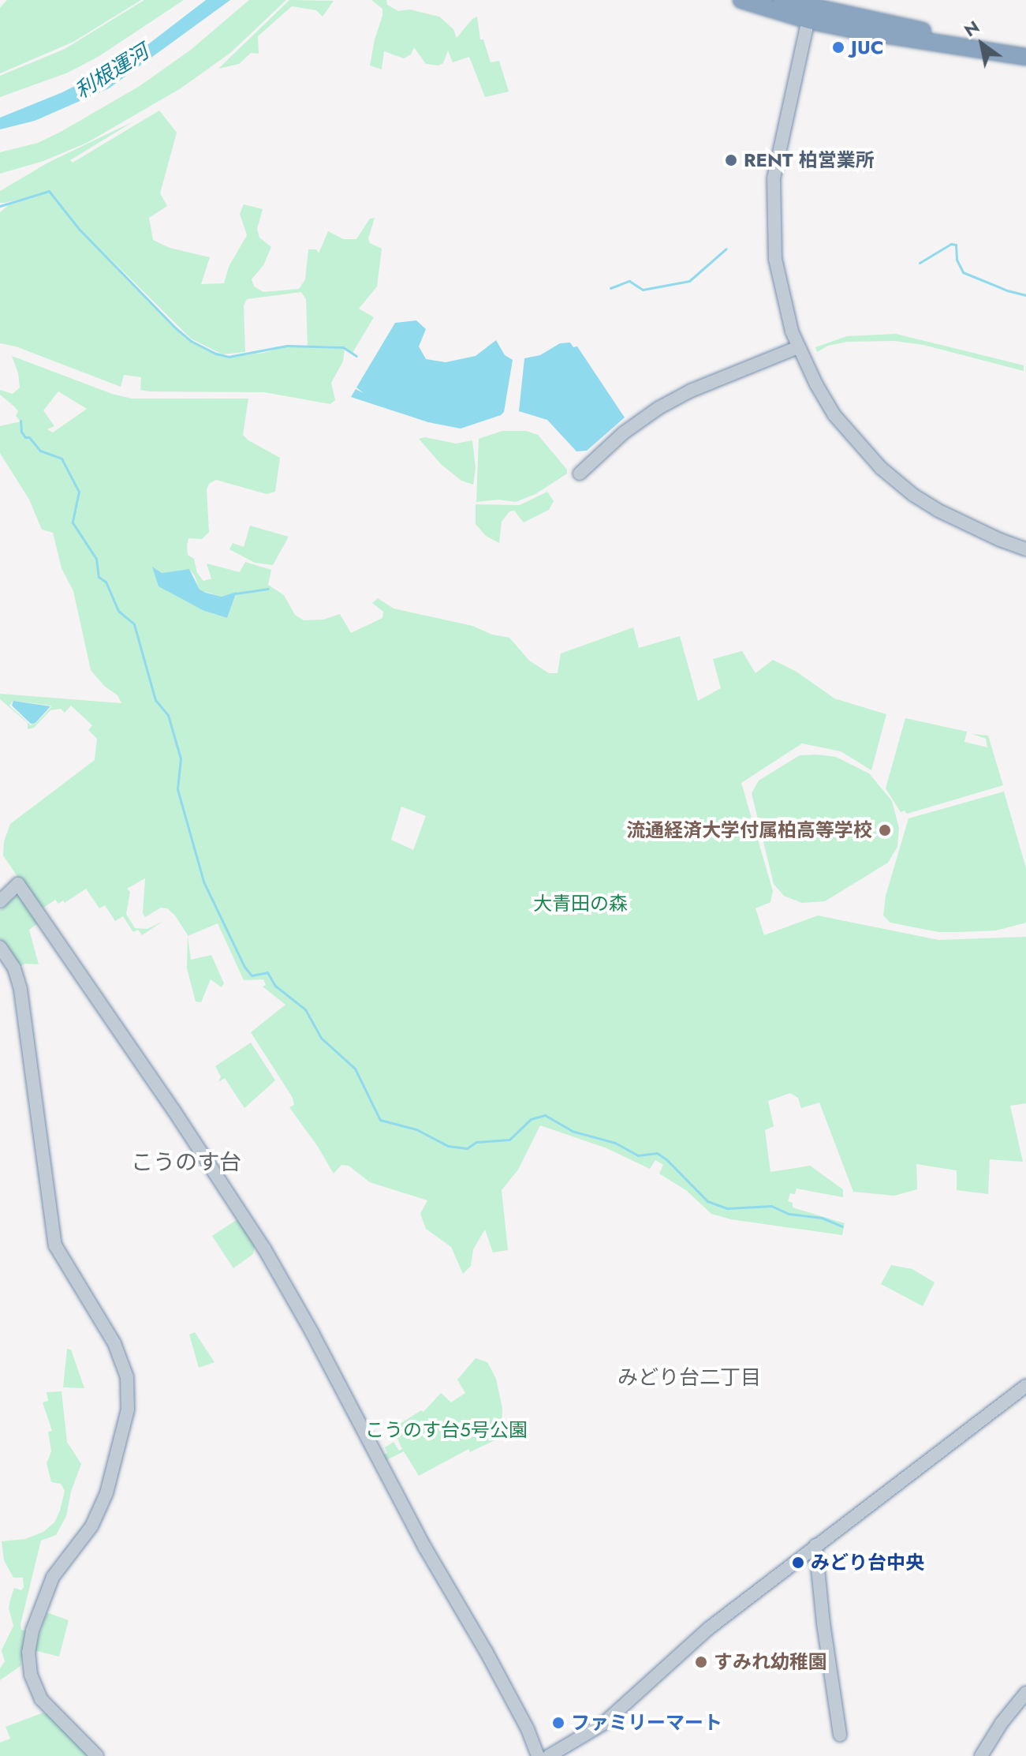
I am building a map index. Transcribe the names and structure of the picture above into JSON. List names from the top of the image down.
{
  "districts": ["こうのす台", "みどり台二丁目"],
  "water": ["利根運河"],
  "parks": ["大青田の森", "こうのす台５号公園"],
  "places": [
    "JUC",
    "RENT 柏営業所",
    "流通経済大学付属柏高等学校",
    "みどり台中央",
    "すみれ幼稚園",
    "ファミリーマート"
  ],
  "north": "top left"
}
